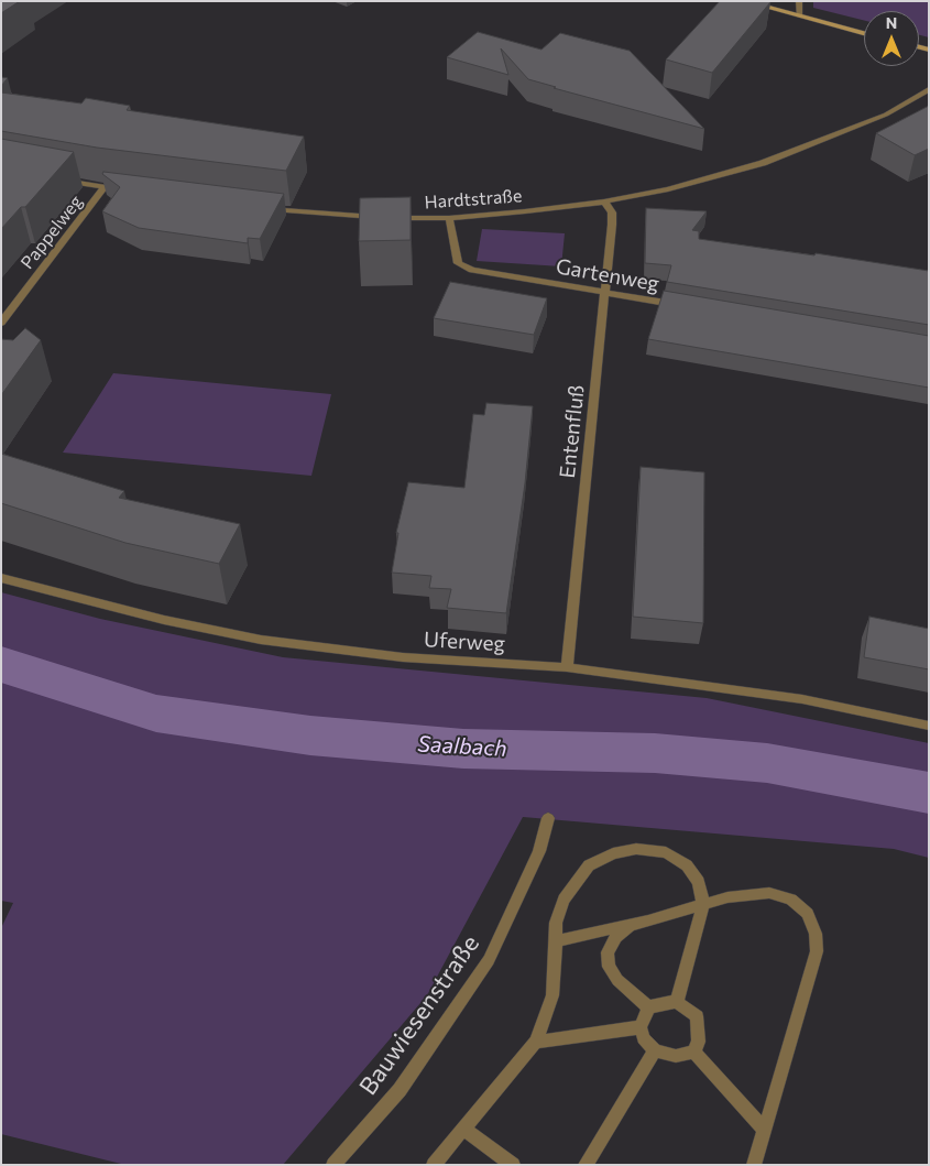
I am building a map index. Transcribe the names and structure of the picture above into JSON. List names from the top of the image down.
{
  "streets": {
    "street": [
      "Hardtstraße",
      "Pappelweg",
      "Gartenweg",
      "Entenfluß",
      "Uferweg",
      "Bauwiesenstraße"
    ]
  },
  "crossings": [
    ["Hardtstraße", "Gartenweg"],
    ["Hardtstraße", "Entenfluß"],
    ["Gartenweg", "Entenfluß"],
    ["Entenfluß", "Uferweg"]
  ],
  "water": ["Saalbach"],
  "north": "top"
}
